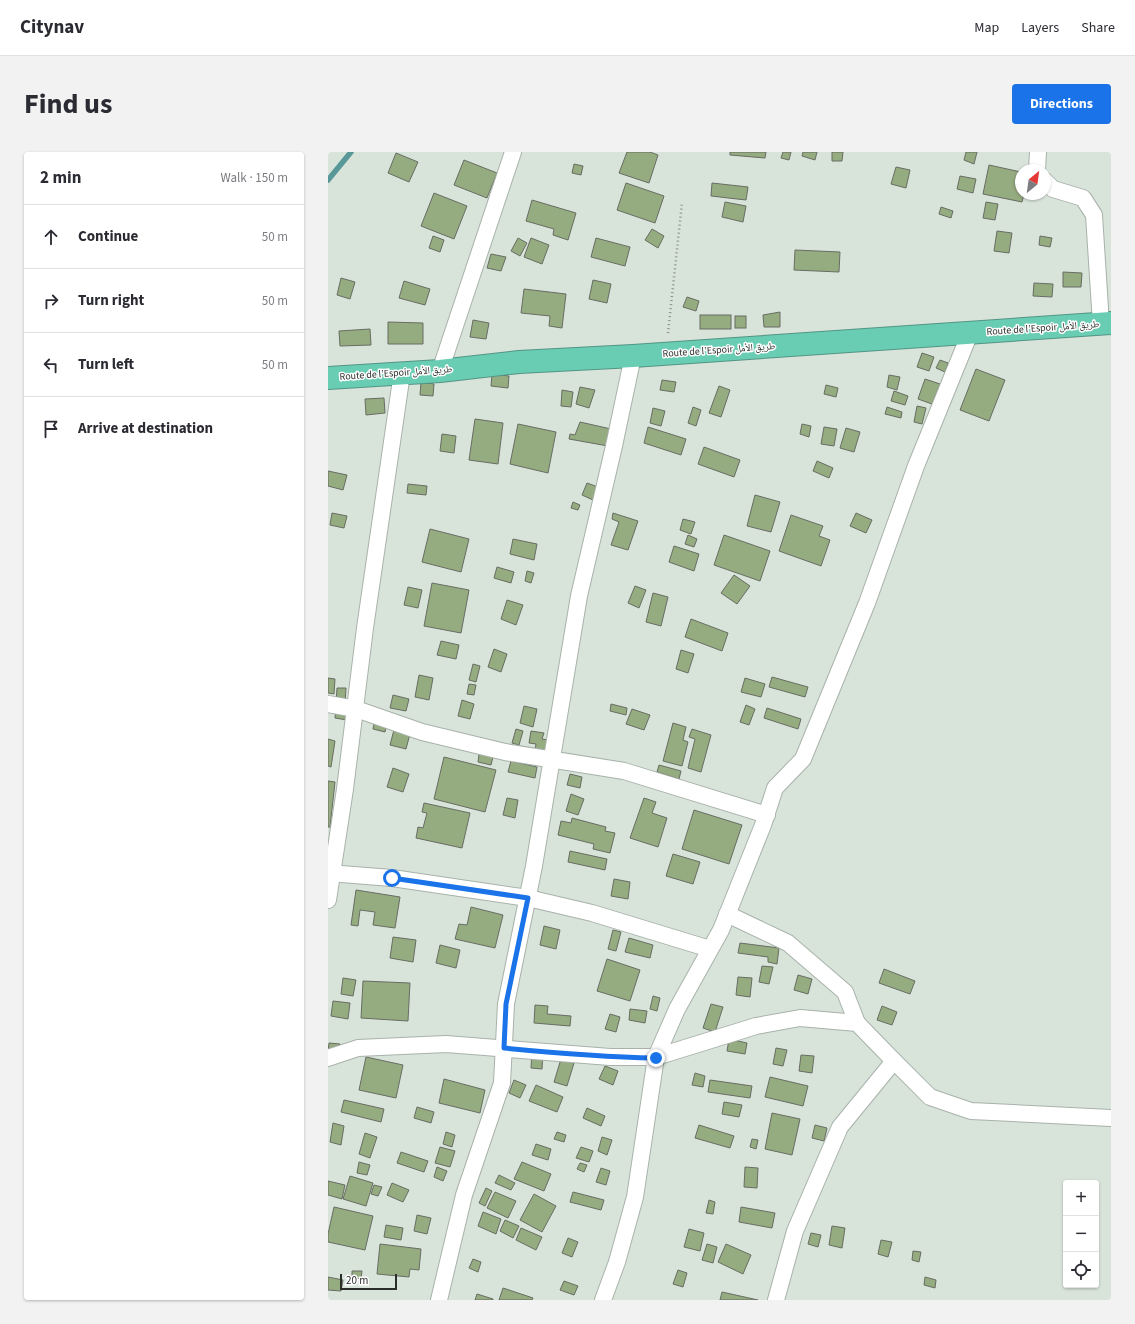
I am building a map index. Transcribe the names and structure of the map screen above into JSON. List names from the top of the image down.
{
  "streets": {
    "highway": ["Route de l’Espoir طريق الأمل"]
  },
  "scale_bar": "20 m",
  "north": "top right",
  "page": {
    "header": "Citynav",
    "nav": ["Map", "Layers", "Share"],
    "title": "Find us",
    "buttons": "Directions",
    "heading": ["2 min", "Walk · 150 m"],
    "list": [
      ["Continue", "50 m"],
      ["Turn right", "50 m"],
      ["Turn left", "50 m"],
      "Arrive at destination"
    ],
    "map_buttons": ["+", "−"],
    "scale": "20 m"
  }
}
